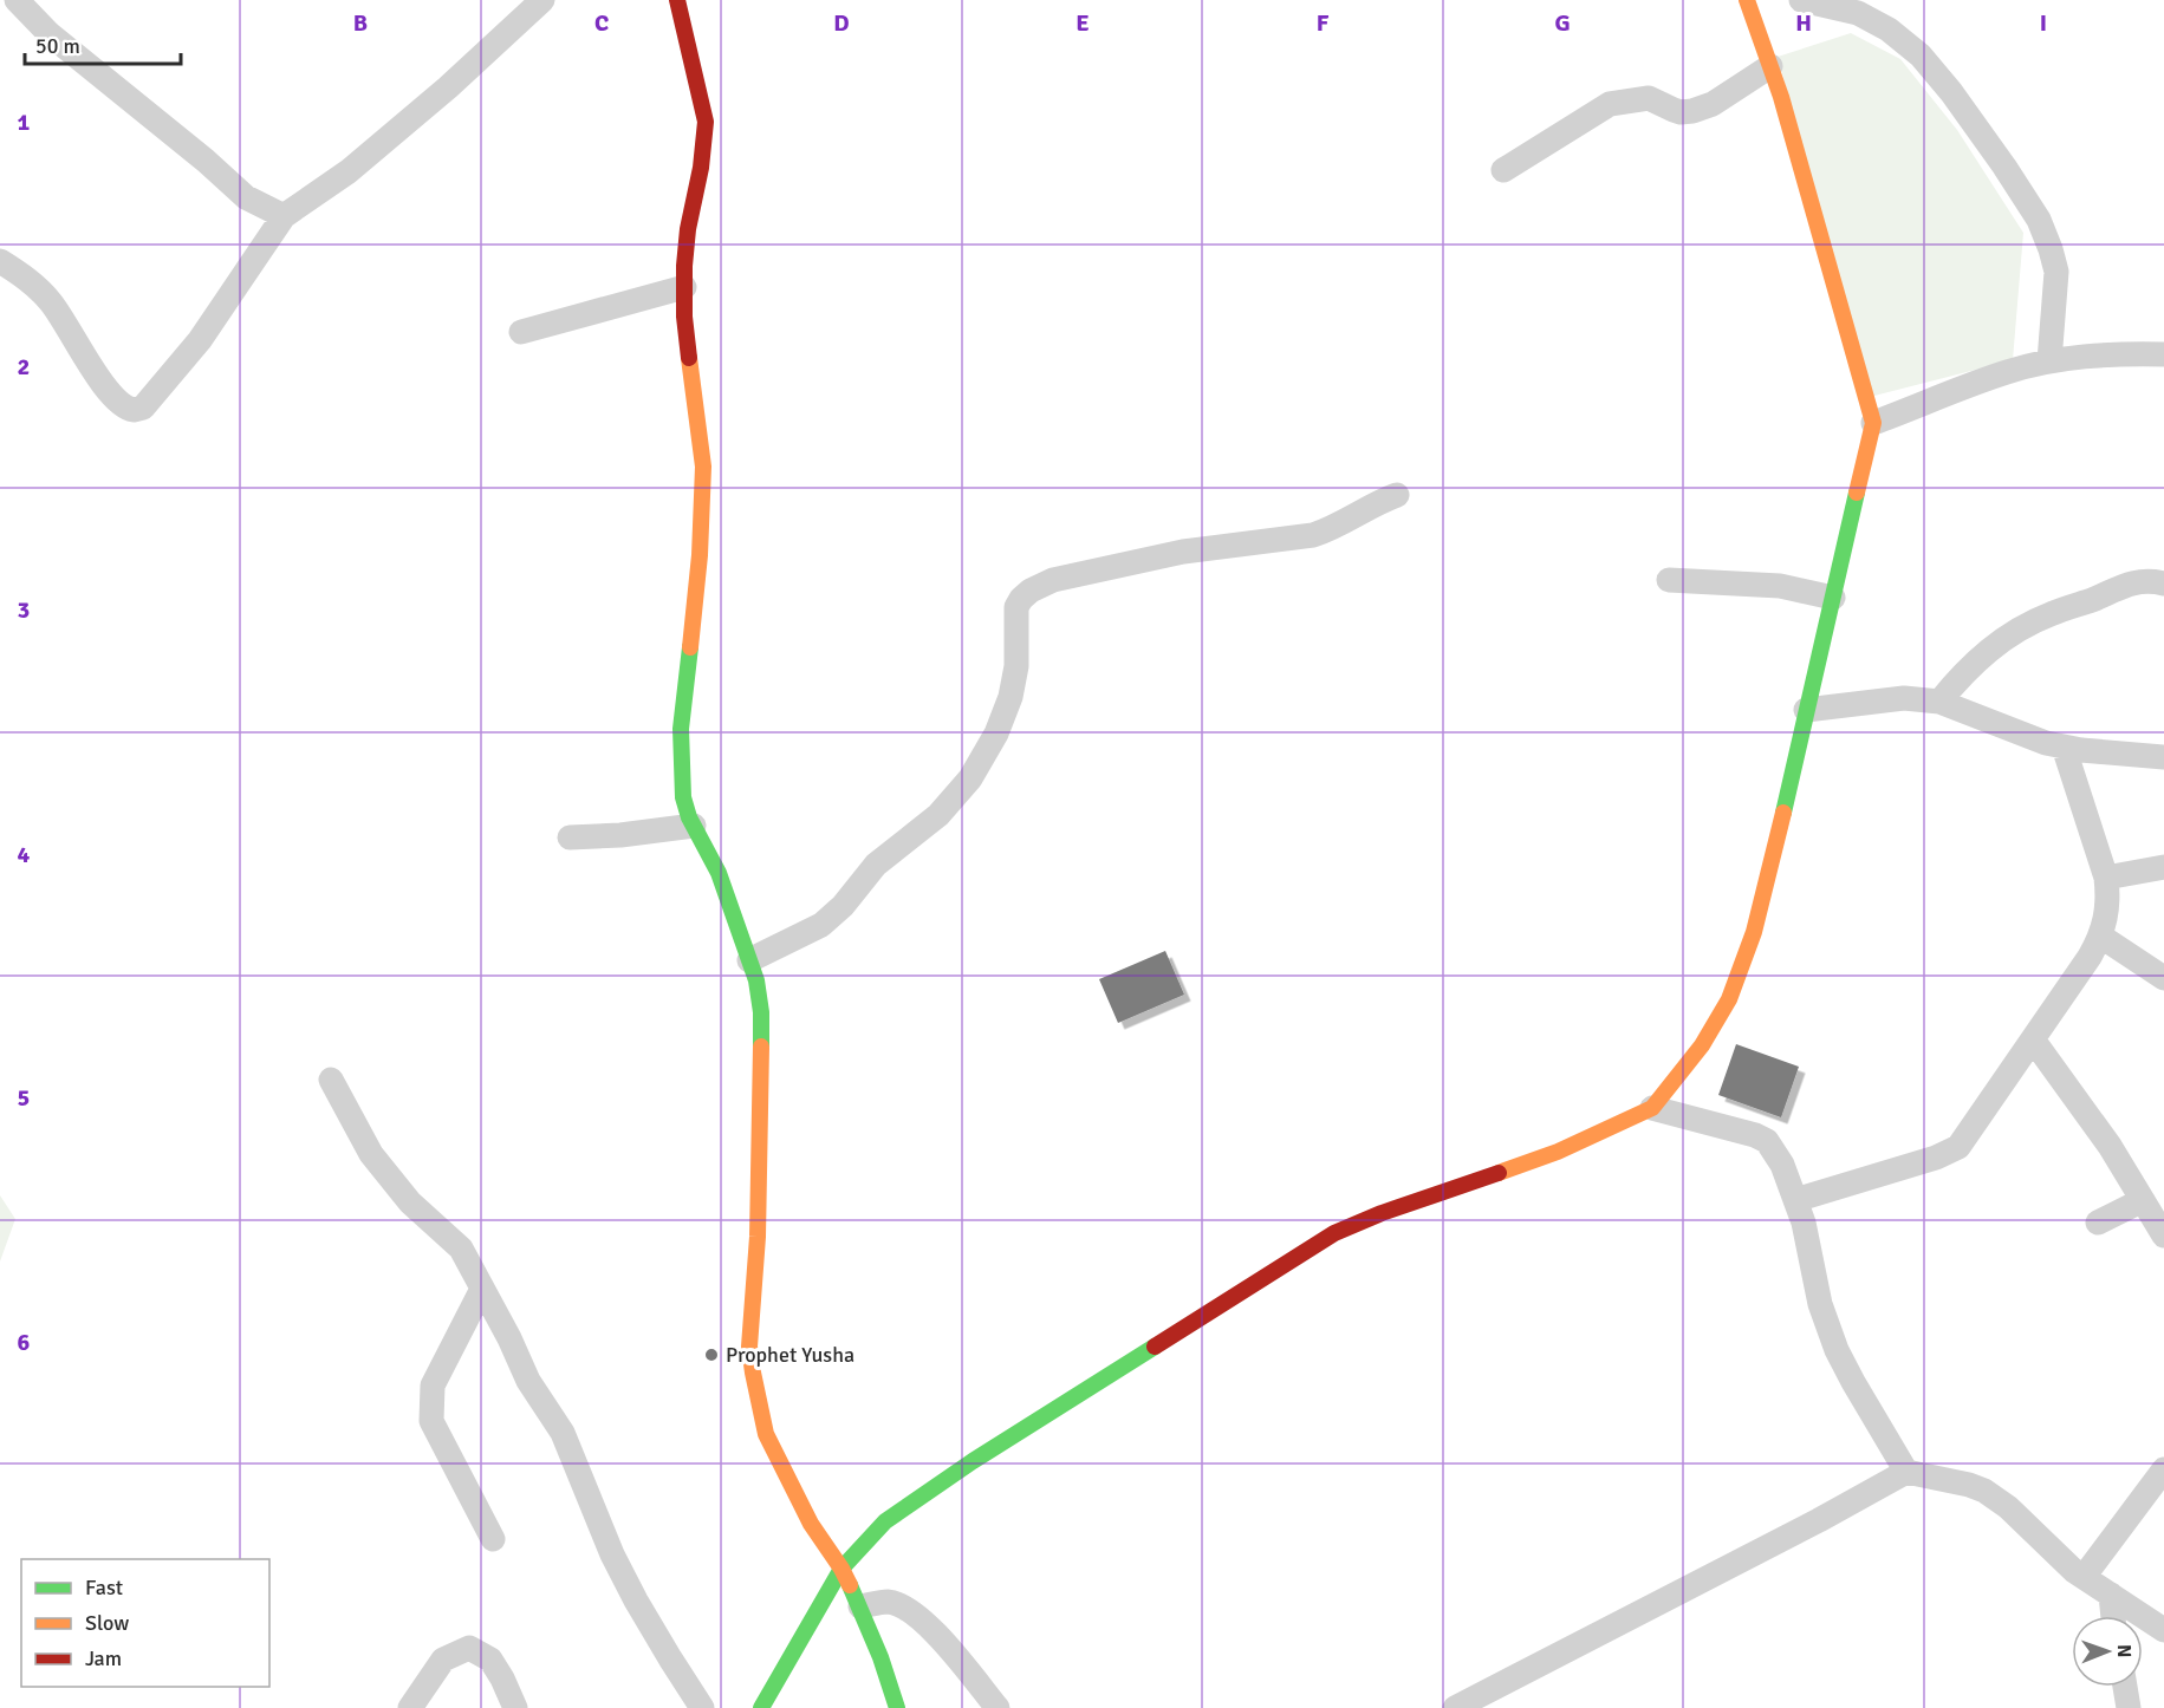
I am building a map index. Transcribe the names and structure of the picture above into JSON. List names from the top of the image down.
{
  "places": ["Prophet Yusha"],
  "legend": ["Fast", "Slow", "Jam"],
  "scale_bar": "50 m",
  "north": "right",
  "grid": {
    "columns": [
      "B",
      "C",
      "D",
      "E",
      "F",
      "G",
      "H",
      "I"
    ],
    "rows": [
      "1",
      "2",
      "3",
      "4",
      "5",
      "6"
    ]
  }
}
